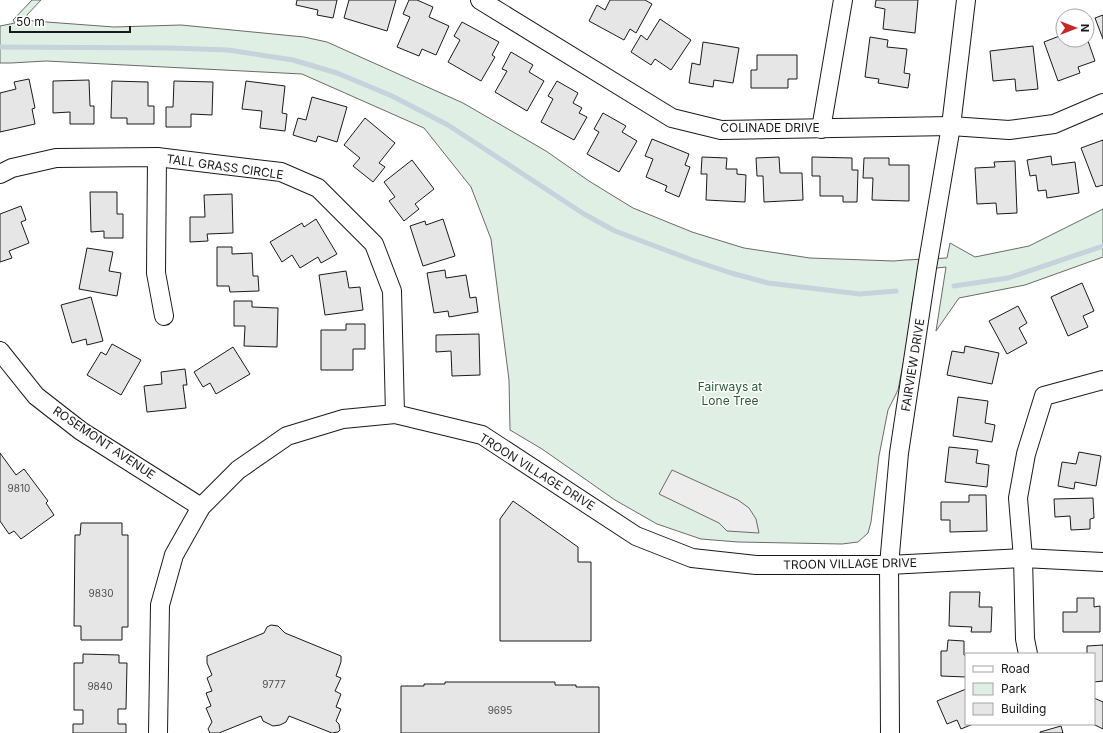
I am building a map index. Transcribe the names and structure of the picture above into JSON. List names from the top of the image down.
{
  "streets": {
    "street": [
      "COLINADE DRIVE",
      "TALL GRASS CIRCLE",
      "FAIRVIEW DRIVE",
      "ROSEMONT AVENUE",
      "TROON VILLAGE DRIVE"
    ]
  },
  "crossings": [
    ["COLINADE DRIVE", "FAIRVIEW DRIVE"],
    ["TALL GRASS CIRCLE", "TROON VILLAGE DRIVE"],
    ["FAIRVIEW DRIVE", "TROON VILLAGE DRIVE"],
    ["ROSEMONT AVENUE", "TROON VILLAGE DRIVE"]
  ],
  "parks": ["Fairways at Lone Tree"],
  "house_numbers": [
    "9810",
    "9830",
    "9777",
    "9840",
    "9695"
  ],
  "legend": ["Road", "Park", "Building"],
  "scale_bar": "50 m",
  "north": "right"
}
